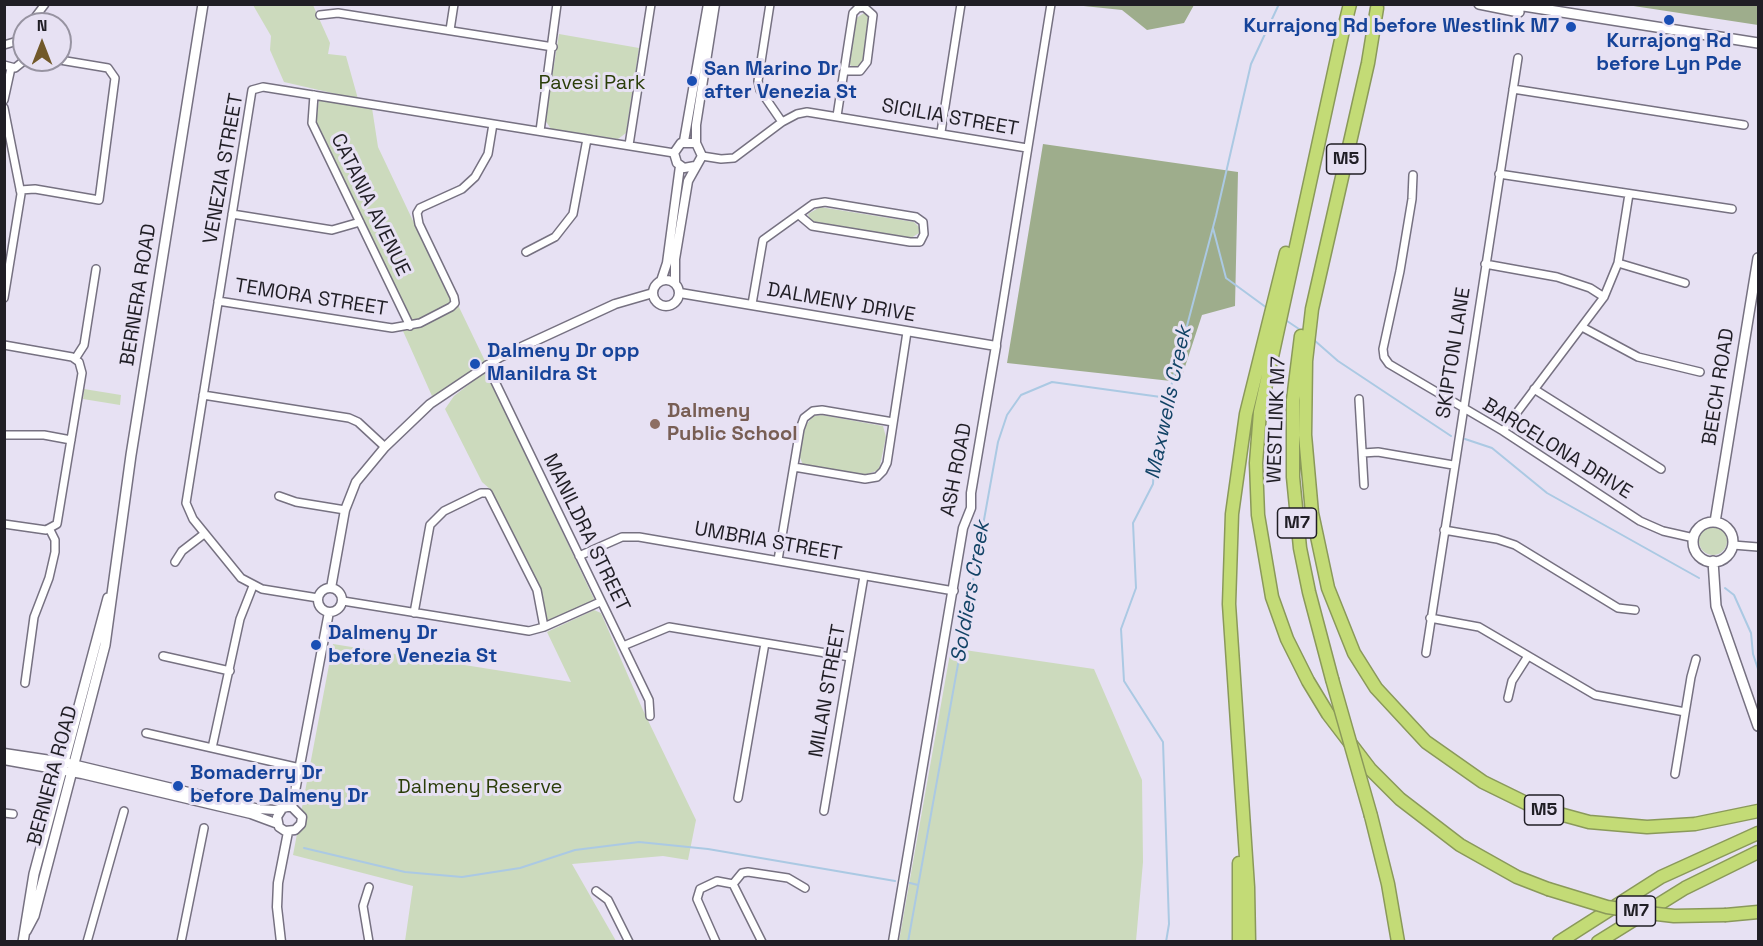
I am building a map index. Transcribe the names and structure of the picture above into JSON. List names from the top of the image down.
{
  "streets": {
    "highway": ["M5", "WESTLINK M7", "M7"],
    "main road": ["BERNERA ROAD", "BEECH ROAD"],
    "street": [
      "SICILIA STREET",
      "VENEZIA STREET",
      "CATANIA AVENUE",
      "TEMORA STREET",
      "DALMENY DRIVE",
      "SKIPTON LANE",
      "BARCELONA DRIVE",
      "ASH ROAD",
      "MANILDRA STREET",
      "UMBRIA STREET",
      "MILAN STREET"
    ]
  },
  "crossings": [
    ["SICILIA STREET", "VENEZIA STREET"],
    ["SICILIA STREET", "ASH ROAD"],
    ["M5", "WESTLINK M7"],
    ["VENEZIA STREET", "CATANIA AVENUE"],
    ["VENEZIA STREET", "TEMORA STREET"],
    ["CATANIA AVENUE", "TEMORA STREET"],
    ["DALMENY DRIVE", "ASH ROAD"],
    ["SKIPTON LANE", "BARCELONA DRIVE"],
    ["BEECH ROAD", "BARCELONA DRIVE"],
    ["WESTLINK M7", "M7"],
    ["ASH ROAD", "UMBRIA STREET"],
    ["MANILDRA STREET", "UMBRIA STREET"],
    ["UMBRIA STREET", "MILAN STREET"]
  ],
  "water": ["Maxwells Creek", "Soldiers Creek"],
  "parks": ["Pavesi Park", "Dalmeny Reserve"],
  "places": [
    "Kurrajong Rd before Lyn Pde",
    "Kurrajong Rd before Westlink M7",
    "San Marino Dr after Venezia St",
    "Dalmeny Dr opp Manildra St",
    "Dalmeny Public School",
    "Dalmeny Dr before Venezia St",
    "Bomaderry Dr before Dalmeny Dr"
  ],
  "north": "top"
}
